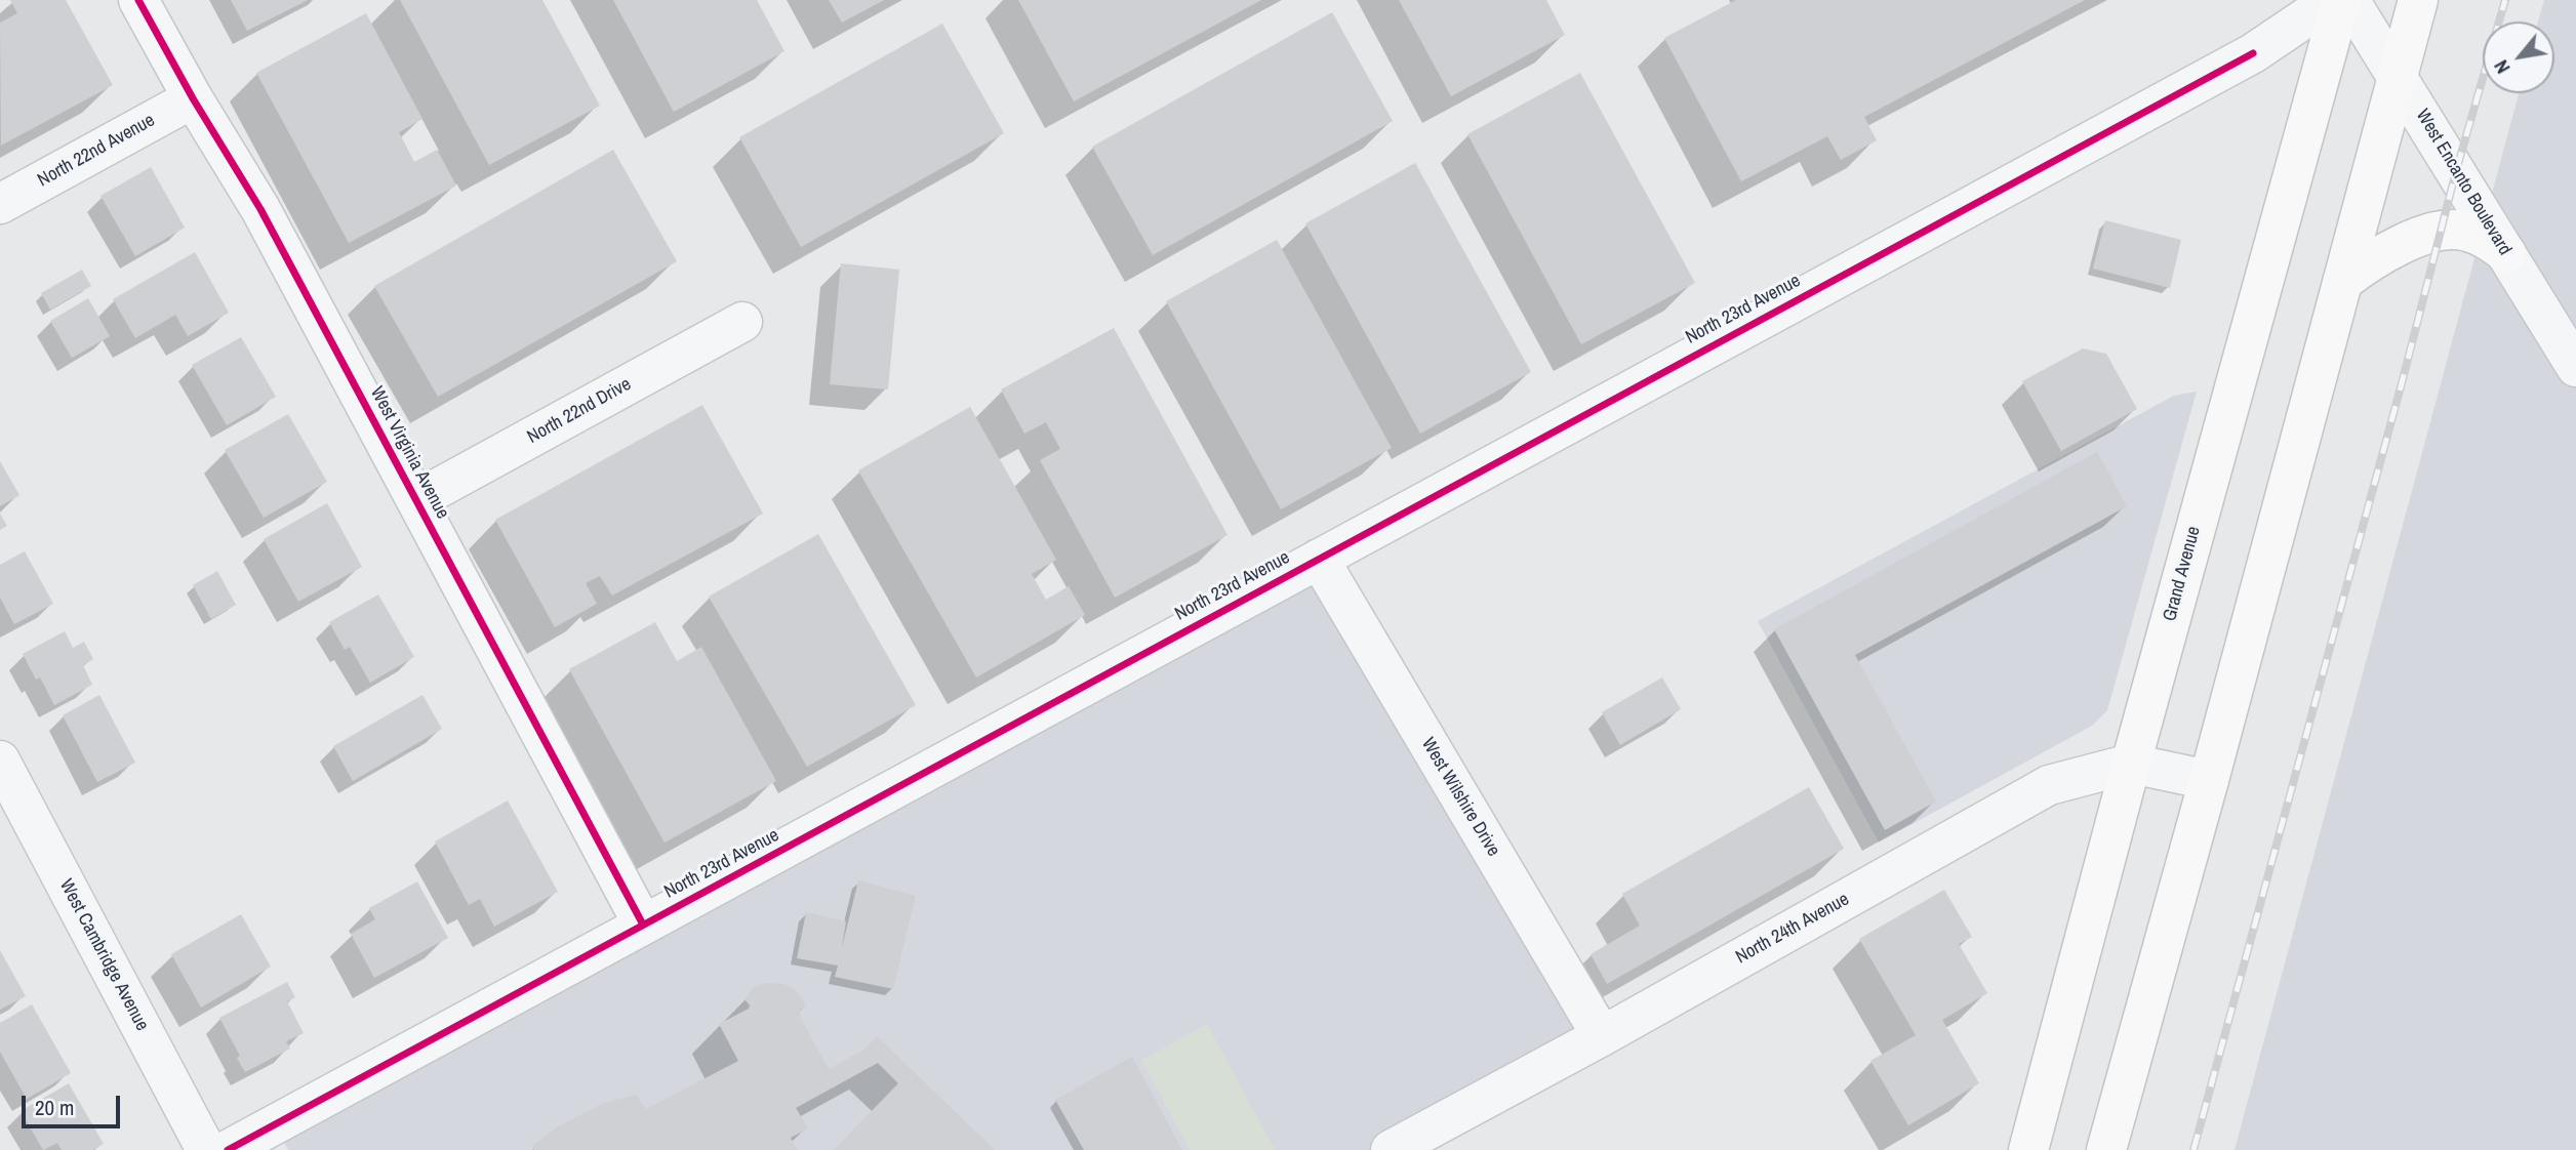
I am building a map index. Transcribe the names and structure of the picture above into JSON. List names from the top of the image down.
{
  "streets": {
    "main road": ["Grand Avenue"],
    "street": [
      "North 22nd Avenue",
      "West Encanto Boulevard",
      "North 23rd Avenue",
      "North 22nd Drive",
      "West Virginia Avenue",
      "West Wilshire Drive",
      "North 24th Avenue",
      "West Cambridge Avenue"
    ]
  },
  "crossings": [
    ["North 22nd Avenue", "West Virginia Avenue"],
    ["North 23rd Avenue", "West Virginia Avenue"],
    ["North 23rd Avenue", "West Wilshire Drive"],
    ["North 22nd Drive", "West Virginia Avenue"],
    ["Grand Avenue", "North 24th Avenue"],
    ["West Wilshire Drive", "North 24th Avenue"]
  ],
  "scale_bar": "20 m",
  "north": "bottom left"
}
